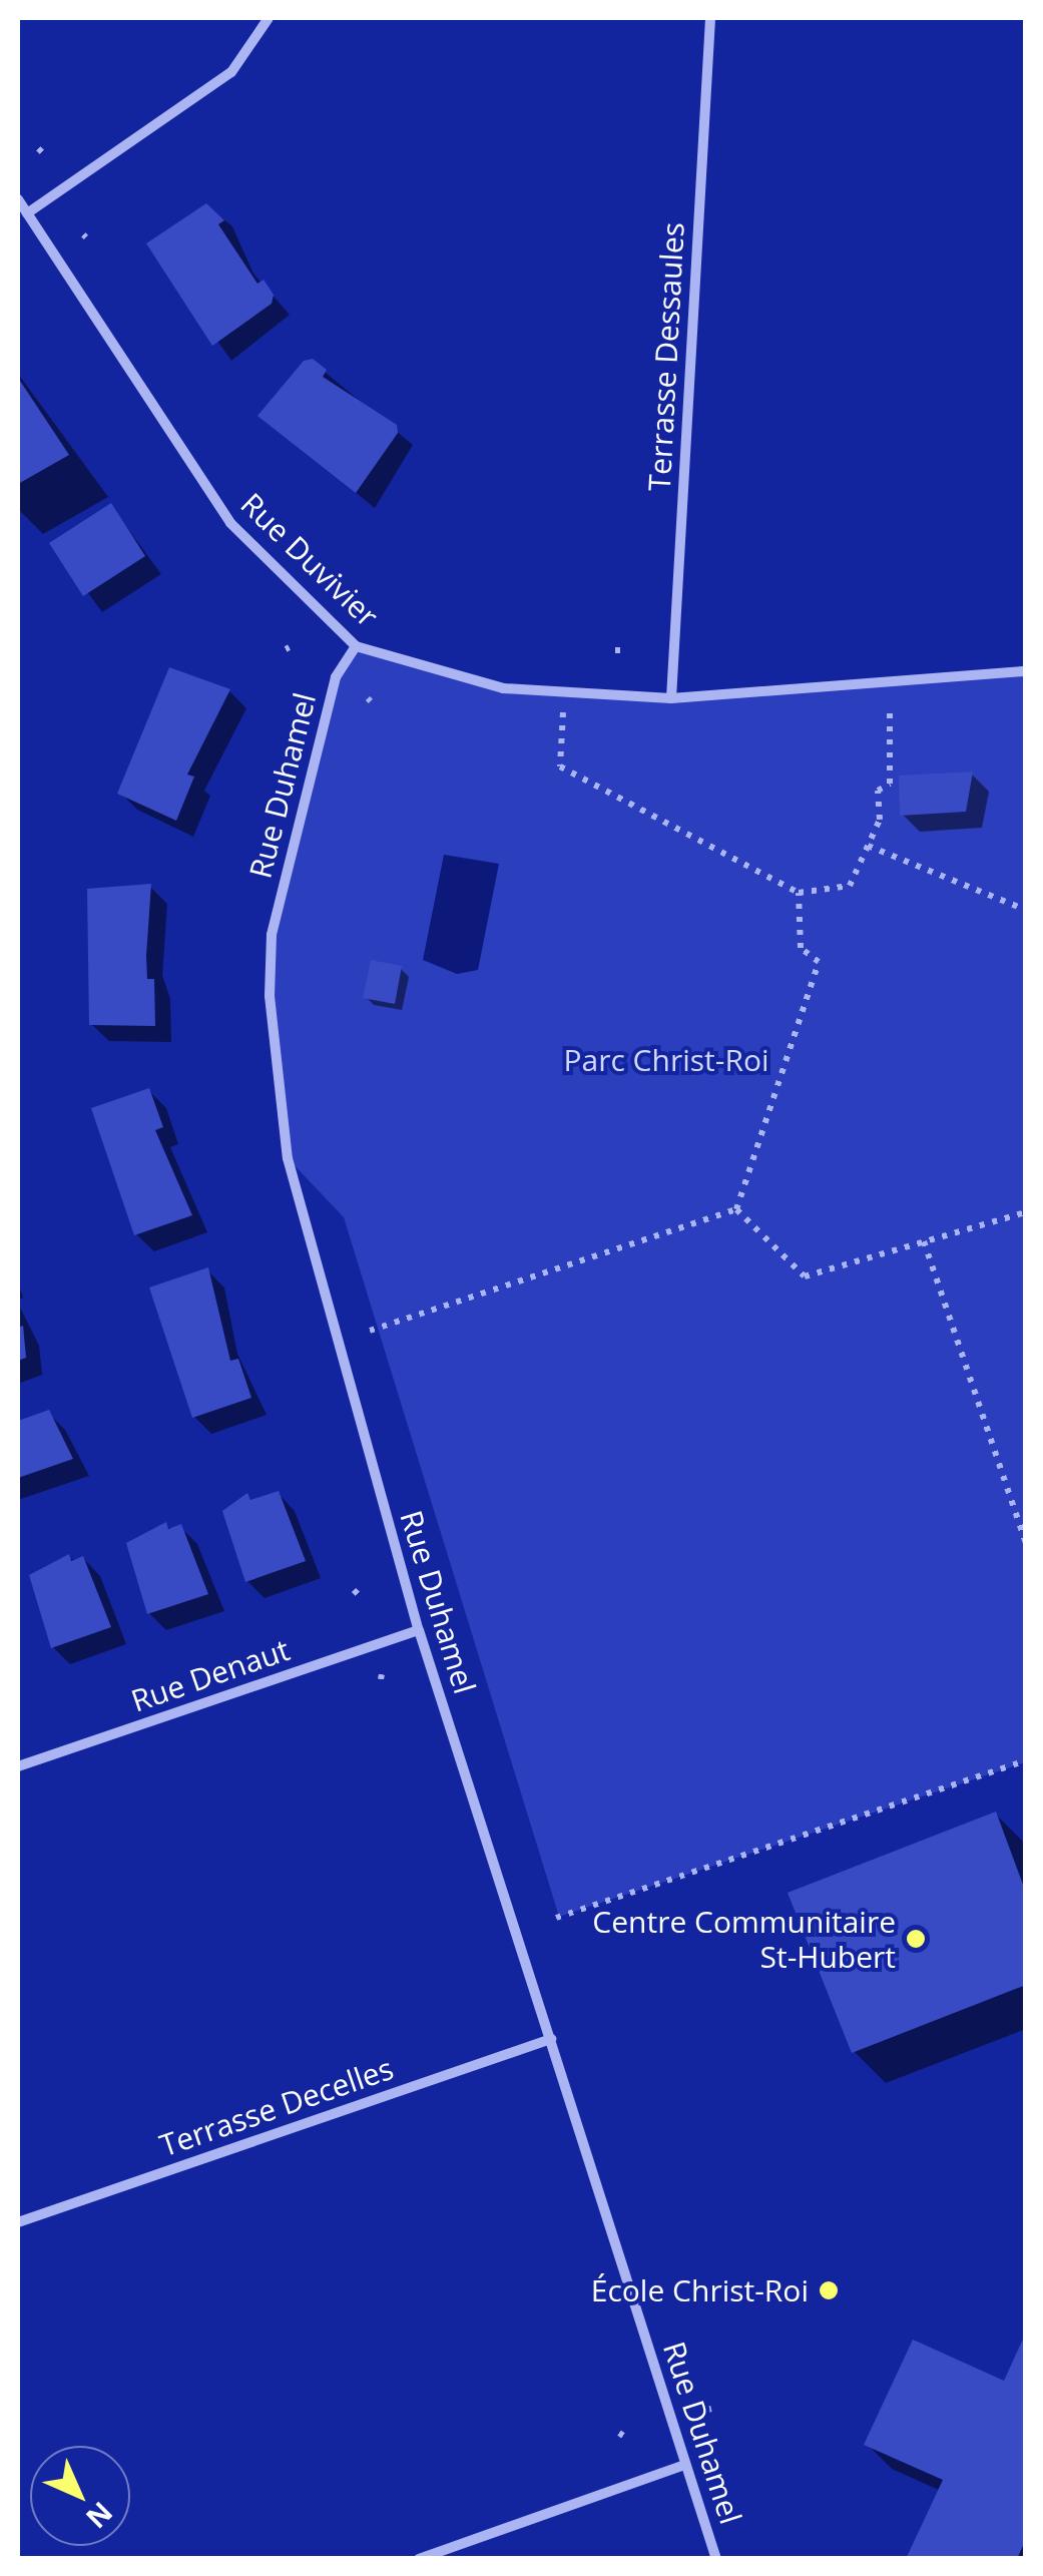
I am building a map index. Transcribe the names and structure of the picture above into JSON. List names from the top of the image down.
{
  "streets": {
    "street": [
      "Terrasse Dessaules",
      "Rue Duvivier",
      "Rue Duhamel",
      "Rue Denaut",
      "Terrasse Decelles"
    ]
  },
  "crossings": [
    ["Terrasse Dessaules", "Rue Duvivier"],
    ["Rue Duvivier", "Rue Duhamel"],
    ["Rue Duhamel", "Rue Denaut"],
    ["Rue Duhamel", "Terrasse Decelles"]
  ],
  "parks": ["Parc Christ-Roi"],
  "places": ["Centre Communitaire St-Hubert", "École Christ-Roi"],
  "north": "bottom right"
}
